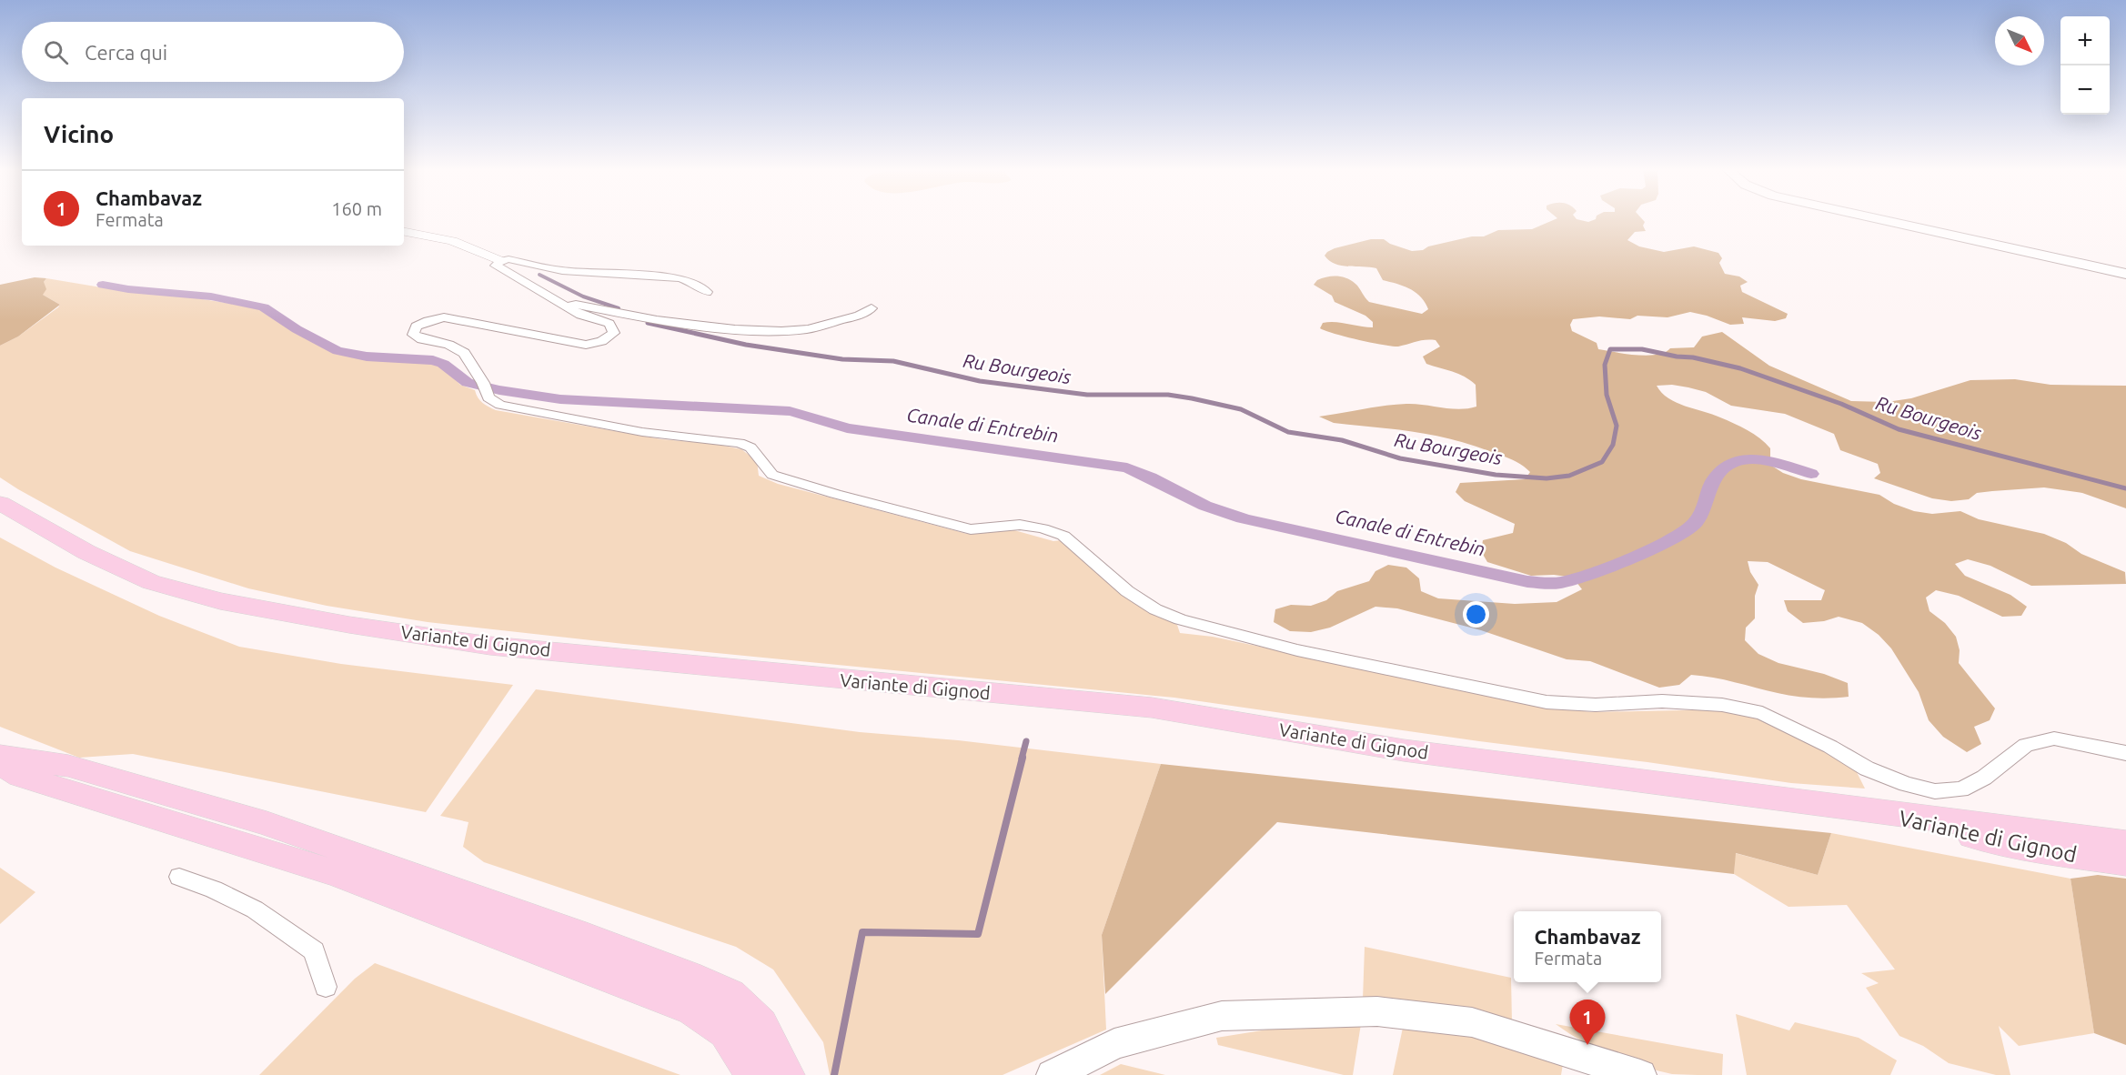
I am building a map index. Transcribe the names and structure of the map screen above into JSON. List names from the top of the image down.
{
  "streets": {
    "main road": ["Variante di Gignod"]
  },
  "water": ["Ru Bourgeois", "Canale di Entrebin"],
  "north": "bottom right",
  "page": {
    "map_buttons": ["+", "−"],
    "search": "Cerca qui",
    "heading": "Vicino",
    "list": [
      {
        "mark": "1",
        "name": "Chambavaz",
        "note": "Fermata",
        "value": "160 m"
      }
    ],
    "popup": ["Chambavaz", "Fermata"],
    "pins": "1"
  }
}
